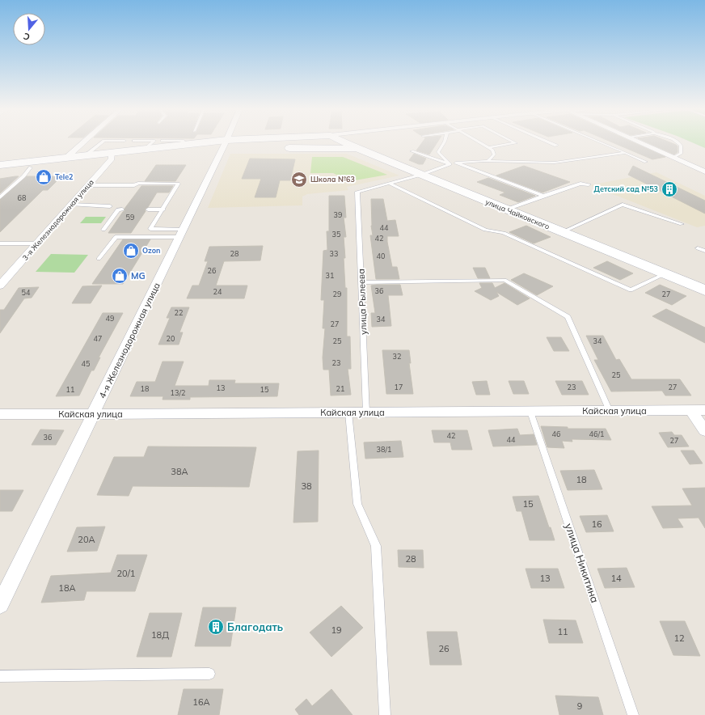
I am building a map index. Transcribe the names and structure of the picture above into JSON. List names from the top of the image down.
{
  "streets": {
    "street": [
      "улица Чайковского",
      "3-я Железнодорожная улица",
      "4-я Железнодорожная улица",
      "Кайская улица"
    ],
    "lane": ["улица Рылеева", "улица Никитина"]
  },
  "crossings": [
    ["улица Рылеева", "Кайская улица"],
    ["4-я Железнодорожная улица", "Кайская улица"],
    ["Кайская улица", "улица Никитина"]
  ],
  "places": {
    "shop": ["Tele2", "Ozon", "MG"],
    "school or university": ["Школа №63"],
    "building": ["Детский сад №53", "Благодать"]
  },
  "house_numbers": [
    "68",
    "39",
    "59",
    "44",
    "35",
    "42",
    "28",
    "33",
    "40",
    "26",
    "31",
    "36",
    "24",
    "54",
    "29",
    "27",
    "22",
    "49",
    "34",
    "27",
    "47",
    "20",
    "25",
    "34",
    "32",
    "23",
    "45",
    "25",
    "17",
    "23",
    "27",
    "13",
    "18",
    "21",
    "11",
    "15",
    "13/2",
    "46",
    "46/1",
    "42",
    "36",
    "44",
    "27",
    "38/1",
    "38А",
    "18",
    "38",
    "15",
    "16",
    "20А",
    "28",
    "20/1",
    "13",
    "14",
    "18А",
    "19",
    "11",
    "18Д",
    "12",
    "26",
    "16А",
    "9"
  ],
  "north": "bottom"
}
